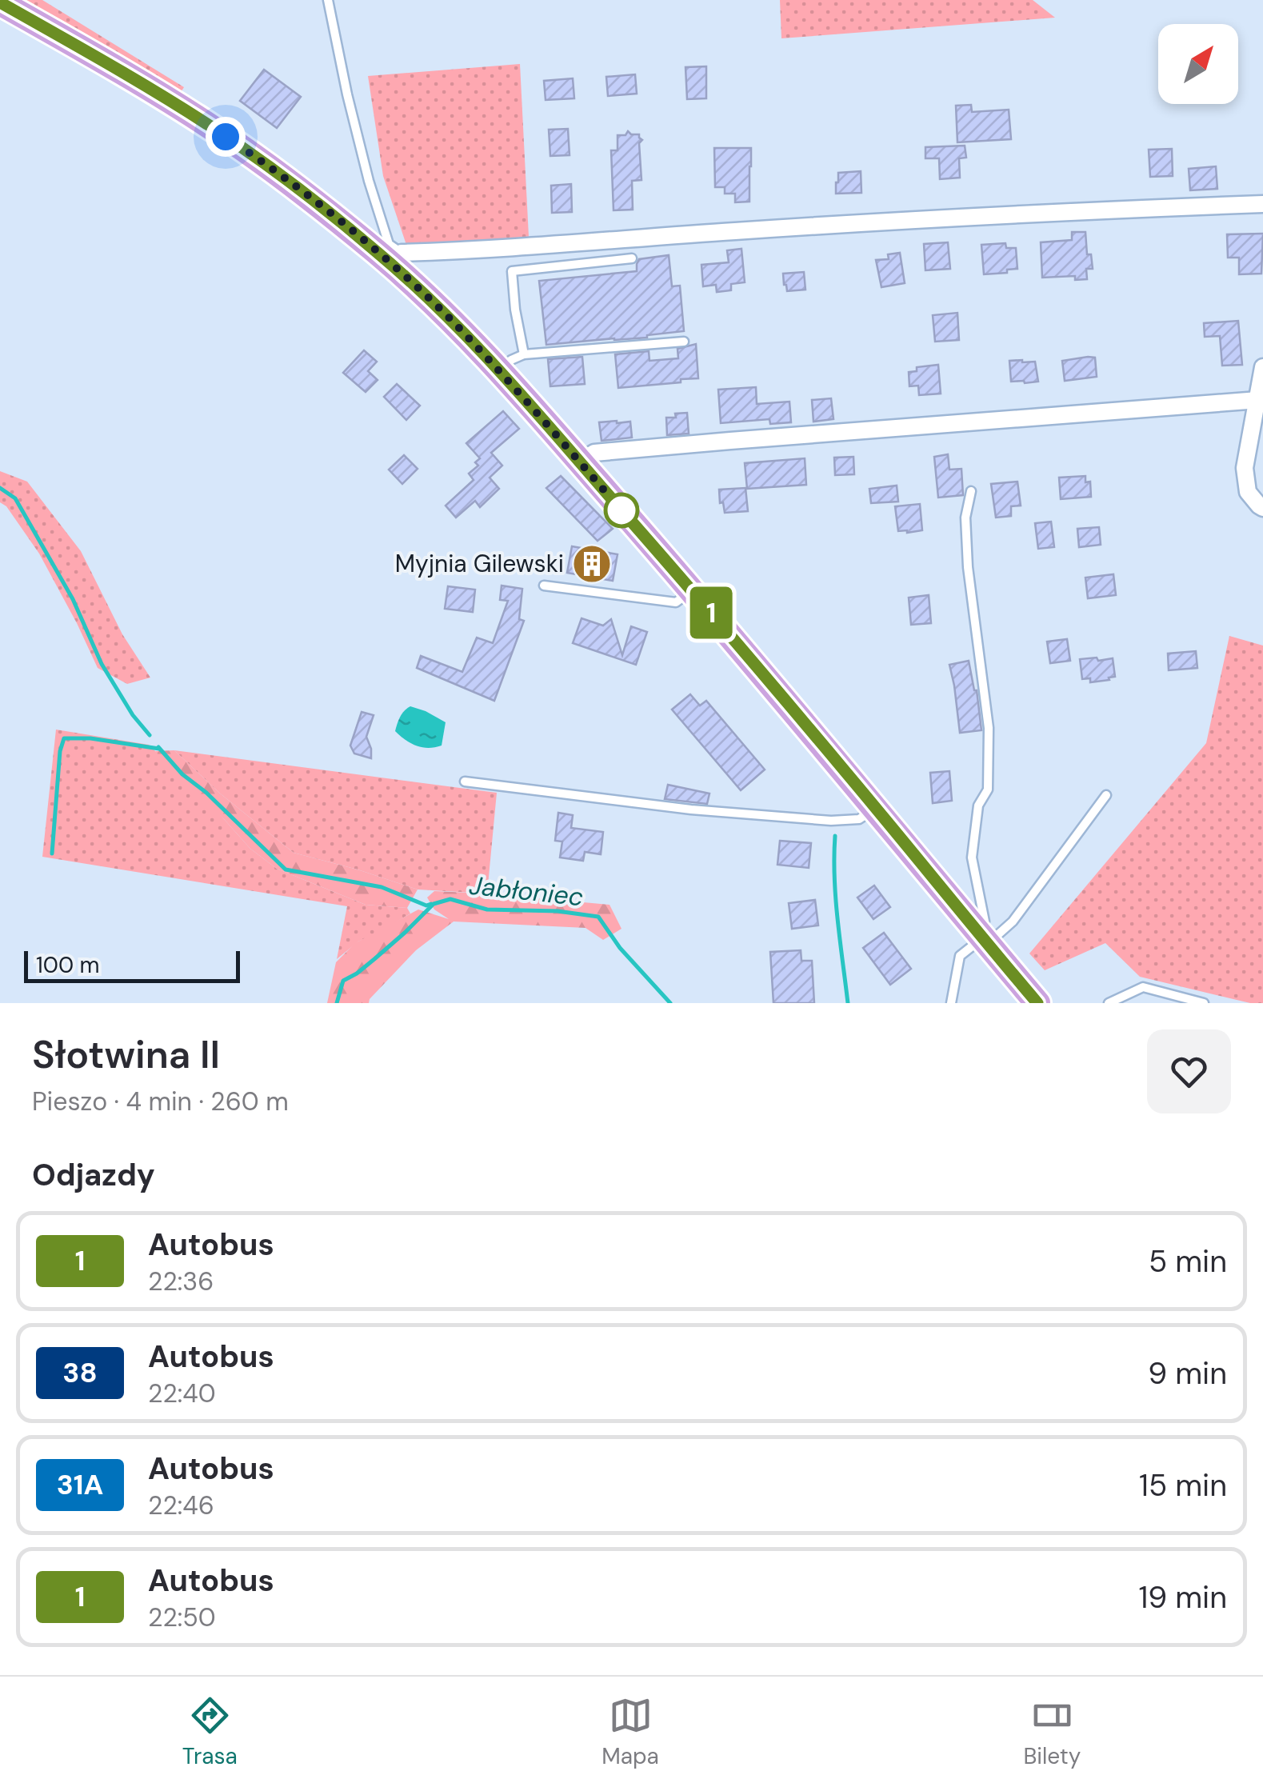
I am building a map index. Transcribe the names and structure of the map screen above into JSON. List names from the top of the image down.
{
  "water": ["Jabłoniec"],
  "places": {
    "building": ["Myjnia Gilewski"]
  },
  "lines": ["bus line 1"],
  "scale_bar": "100 m",
  "north": "top right",
  "page": {
    "on_map": "1",
    "scale": "100 m",
    "heading": [
      ["Słotwina II", "Pieszo · 4 min · 260 m"],
      "Odjazdy"
    ],
    "list": [
      {
        "mark": "1",
        "name": "Autobus",
        "note": "22:36",
        "value": "5 min"
      },
      {
        "mark": "38",
        "name": "Autobus",
        "note": "22:40",
        "value": "9 min"
      },
      {
        "mark": "31A",
        "name": "Autobus",
        "note": "22:46",
        "value": "15 min"
      },
      {
        "mark": "1",
        "name": "Autobus",
        "note": "22:50",
        "value": "19 min"
      }
    ],
    "tabs": ["Trasa", "Mapa", "Bilety"]
  }
}
